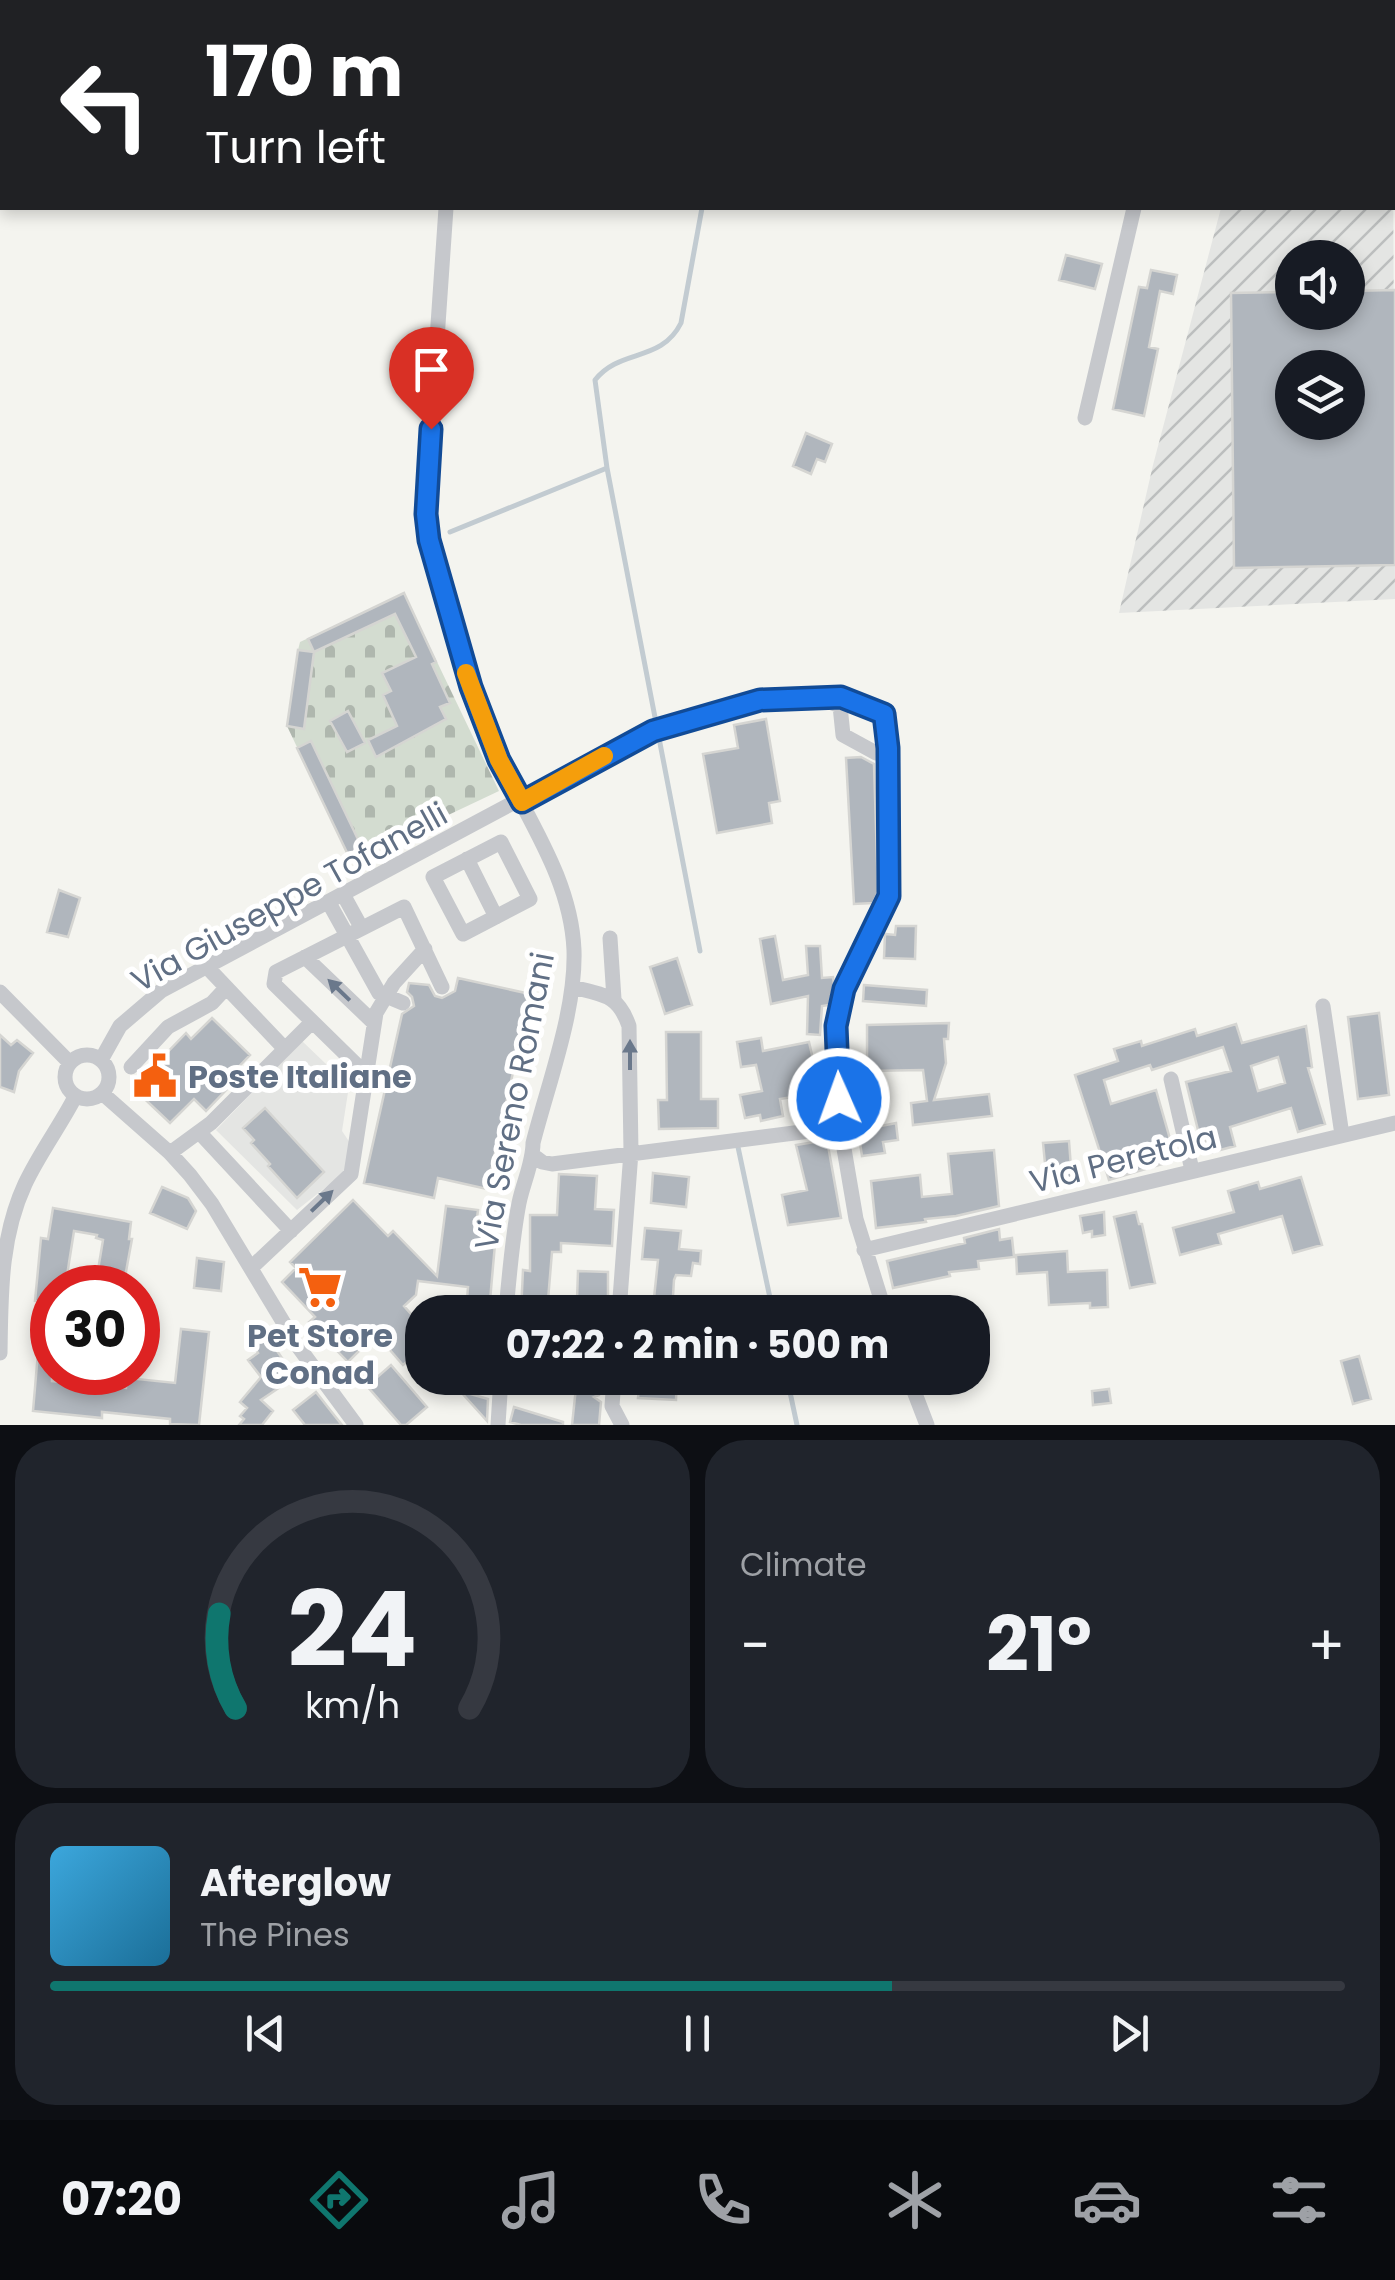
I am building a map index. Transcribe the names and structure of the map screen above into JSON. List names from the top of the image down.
{
  "streets": {
    "street": ["Via Giuseppe Tofanelli", "Via Sereno Romani", "Via Peretola"]
  },
  "crossings": [
    ["Via Giuseppe Tofanelli", "Via Sereno Romani"]
  ],
  "places": {
    "public building": ["Poste Italiane"],
    "supermarket": ["Pet Store Conad"]
  },
  "page": {
    "turn": ["170 m", "Turn left"],
    "limit": "30",
    "trip": "07:22 · 2 min · 500 m",
    "tile": "Climate",
    "heat": ["−", "21°", "+"],
    "song": ["Afterglow", "The Pines"],
    "tabs": "07:20",
    "gauge": ["24", "km/h"]
  }
}
